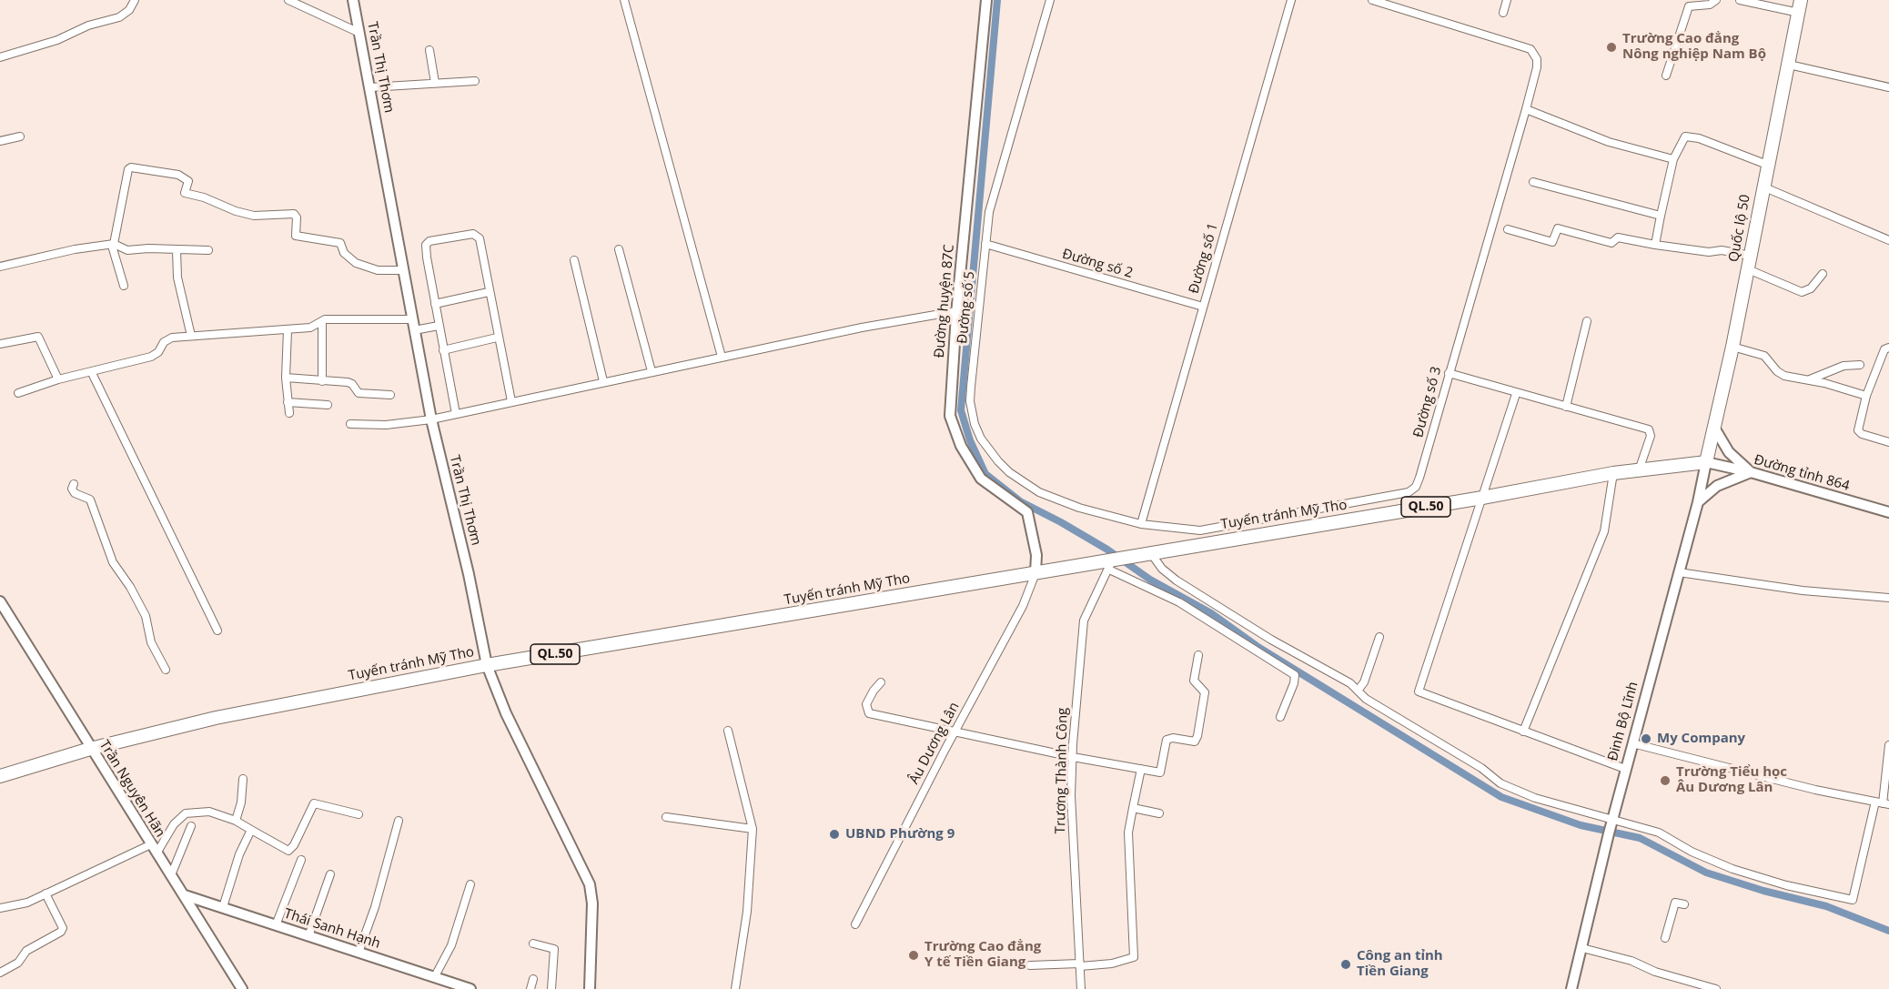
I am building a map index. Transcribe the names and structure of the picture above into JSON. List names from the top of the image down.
{
  "streets": {
    "highway": ["Quốc lộ 50", "QL.50", "Tuyến tránh Mỹ Tho"],
    "street": [
      "Trần Thị Thơm",
      "Đường số 1",
      "Đường số 2",
      "Đường huyện 87C",
      "Đường số 5",
      "Đường số 3",
      "Đường tỉnh 864",
      "Đinh Bộ Lĩnh",
      "Âu Dương Lân",
      "Trương Thành Công",
      "Trần Nguyên Hãn",
      "Thái Sanh Hạnh"
    ]
  },
  "crossings": [
    ["Trần Thị Thơm", "Tuyến tránh Mỹ Tho"],
    ["Quốc lộ 50", "Đường tỉnh 864"],
    ["Quốc lộ 50", "Tuyến tránh Mỹ Tho"],
    ["Quốc lộ 50", "Đinh Bộ Lĩnh"],
    ["Đường số 1", "Đường số 2"],
    ["Đường số 1", "Đường số 5"],
    ["Đường số 1", "Đường số 3"],
    ["Đường số 2", "Đường số 5"],
    ["Đường huyện 87C", "Tuyến tránh Mỹ Tho"],
    ["Đường huyện 87C", "Âu Dương Lân"],
    ["Đường số 5", "Đường số 3"],
    ["Đường số 3", "Tuyến tránh Mỹ Tho"],
    ["Đường tỉnh 864", "Tuyến tránh Mỹ Tho"],
    ["Đường tỉnh 864", "Đinh Bộ Lĩnh"],
    ["Tuyến tránh Mỹ Tho", "Đinh Bộ Lĩnh"],
    ["Tuyến tránh Mỹ Tho", "Âu Dương Lân"],
    ["Tuyến tránh Mỹ Tho", "Trương Thành Công"],
    ["Tuyến tránh Mỹ Tho", "Trần Nguyên Hãn"],
    ["Trần Nguyên Hãn", "Thái Sanh Hạnh"]
  ],
  "places": [
    "Trường Cao đẳng Nông nghiệp Nam Bộ",
    "My Company",
    "Trường Tiểu học Âu Dương Lân",
    "UBND Phường 9",
    "Trường Cao đẳng Y tế Tiền Giang",
    "Công an tỉnh Tiền Giang"
  ]
}
